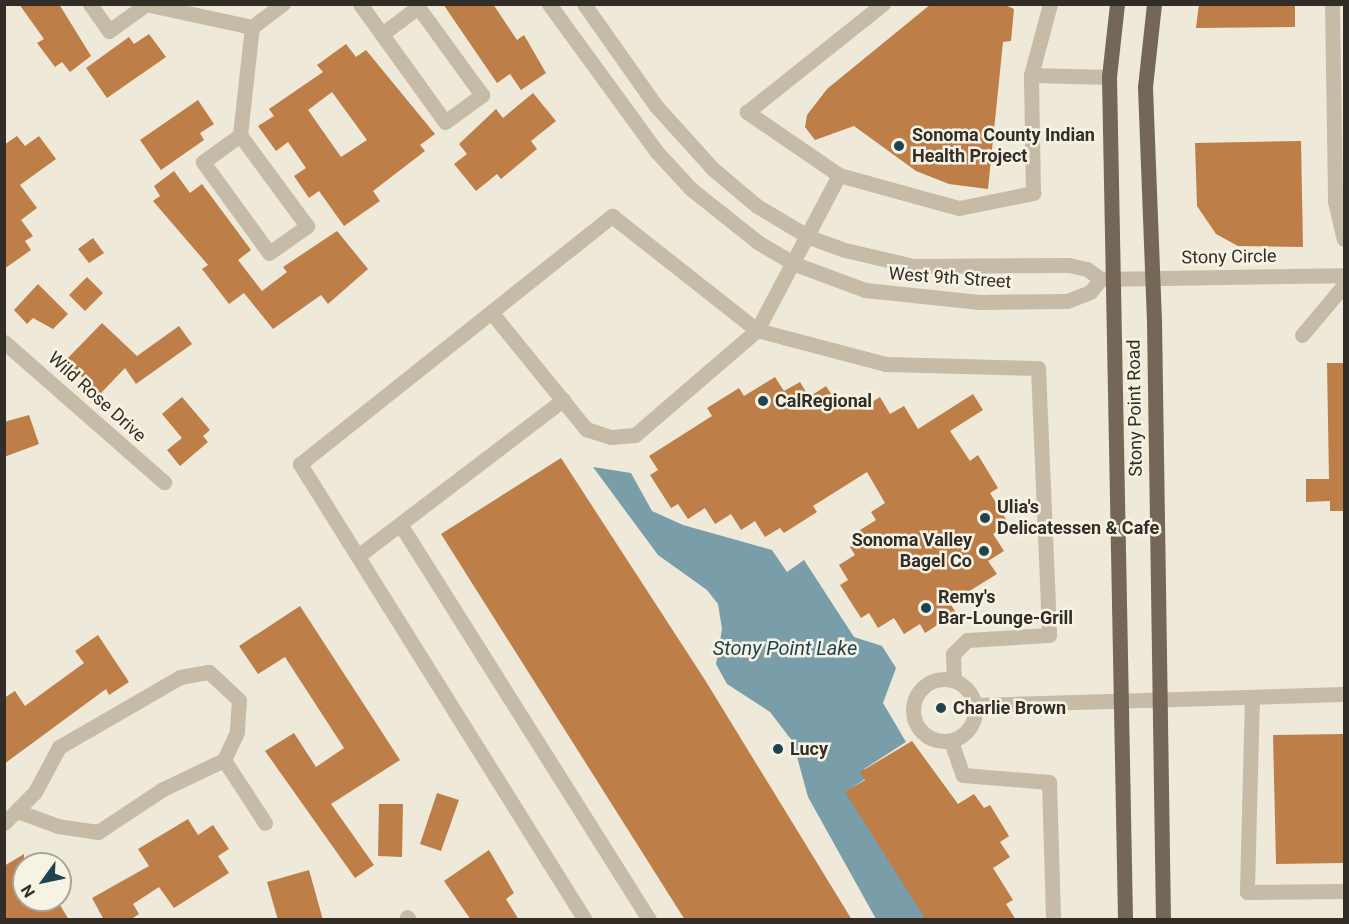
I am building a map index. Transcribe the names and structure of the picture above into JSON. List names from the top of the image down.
{
  "streets": {
    "main road": ["Stony Point Road"],
    "street": ["Stony Circle", "West 9th Street", "Wild Rose Drive"]
  },
  "crossings": [
    ["Stony Circle", "West 9th Street"],
    ["Stony Circle", "Stony Point Road"],
    ["West 9th Street", "Stony Point Road"]
  ],
  "water": ["Stony Point Lake"],
  "places": [
    "Sonoma County Indian Health Project",
    "CalRegional",
    "Ulia's Delicatessen & Cafe",
    "Sonoma Valley Bagel Co",
    "Remy's Bar-Lounge-Grill",
    "Charlie Brown",
    "Lucy"
  ],
  "north": "bottom left"
}
